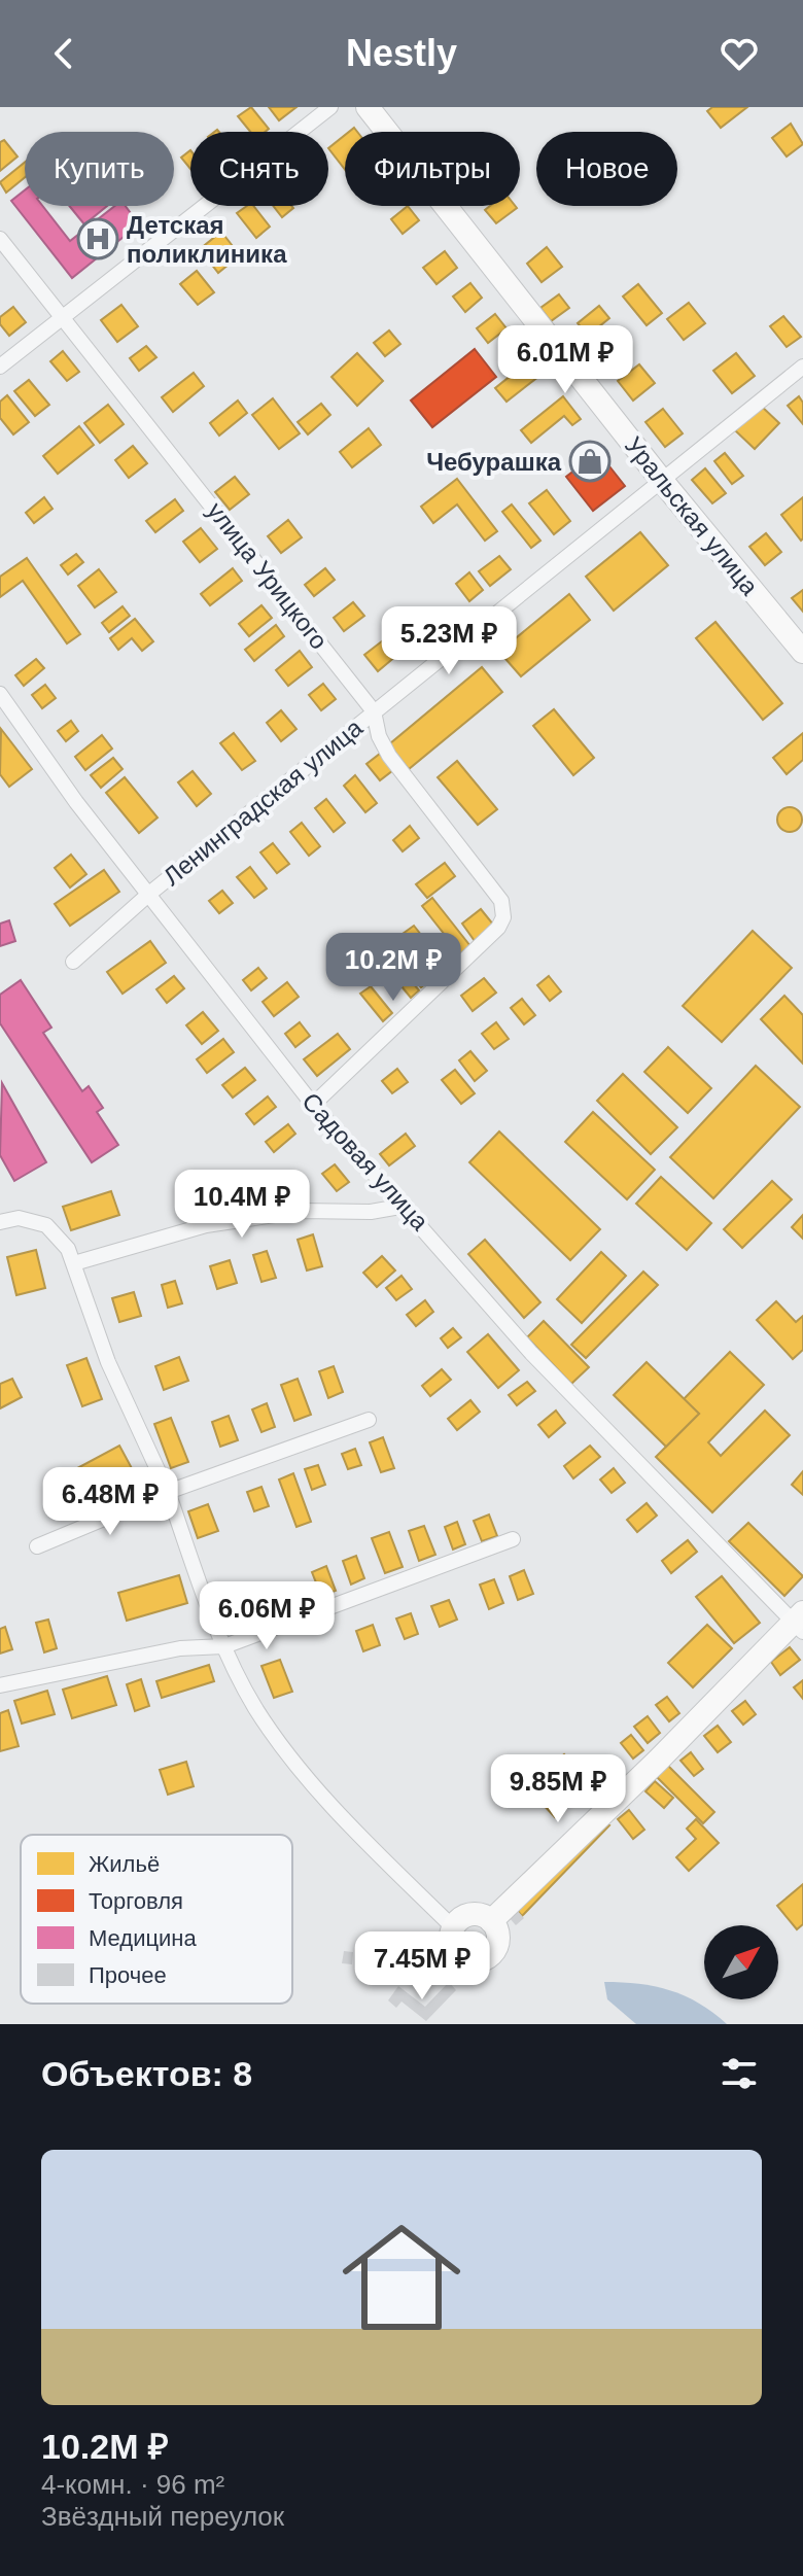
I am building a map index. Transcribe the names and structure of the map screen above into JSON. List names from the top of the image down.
{
  "streets": {
    "street": [
      "Уральская улица",
      "улица Урицкого",
      "Ленинградская улица",
      "Садовая улица"
    ]
  },
  "crossings": [
    ["Уральская улица", "Ленинградская улица"],
    ["улица Урицкого", "Ленинградская улица"],
    ["улица Урицкого", "Садовая улица"],
    ["Ленинградская улица", "Садовая улица"]
  ],
  "places": {
    "hospital": ["Детская поликлиника"],
    "shop": ["Чебурашка"]
  },
  "legend": [
    "Жильё",
    "Торговля",
    "Медицина",
    "Прочее"
  ],
  "north": "top right",
  "page": {
    "header": "Nestly",
    "chip": [
      "Купить",
      "Снять",
      "Фильтры",
      "Новое"
    ],
    "price": [
      "6.01M ₽",
      "5.23M ₽",
      "10.2M ₽",
      "10.4M ₽",
      "6.48M ₽",
      "6.06M ₽",
      "9.85M ₽",
      "7.45M ₽"
    ],
    "heading": "Объектов: 8",
    "list": [
      {
        "name": "10.2M ₽",
        "note": "4-комн. · 96 m² · Звёздный переулок"
      }
    ]
  }
}
